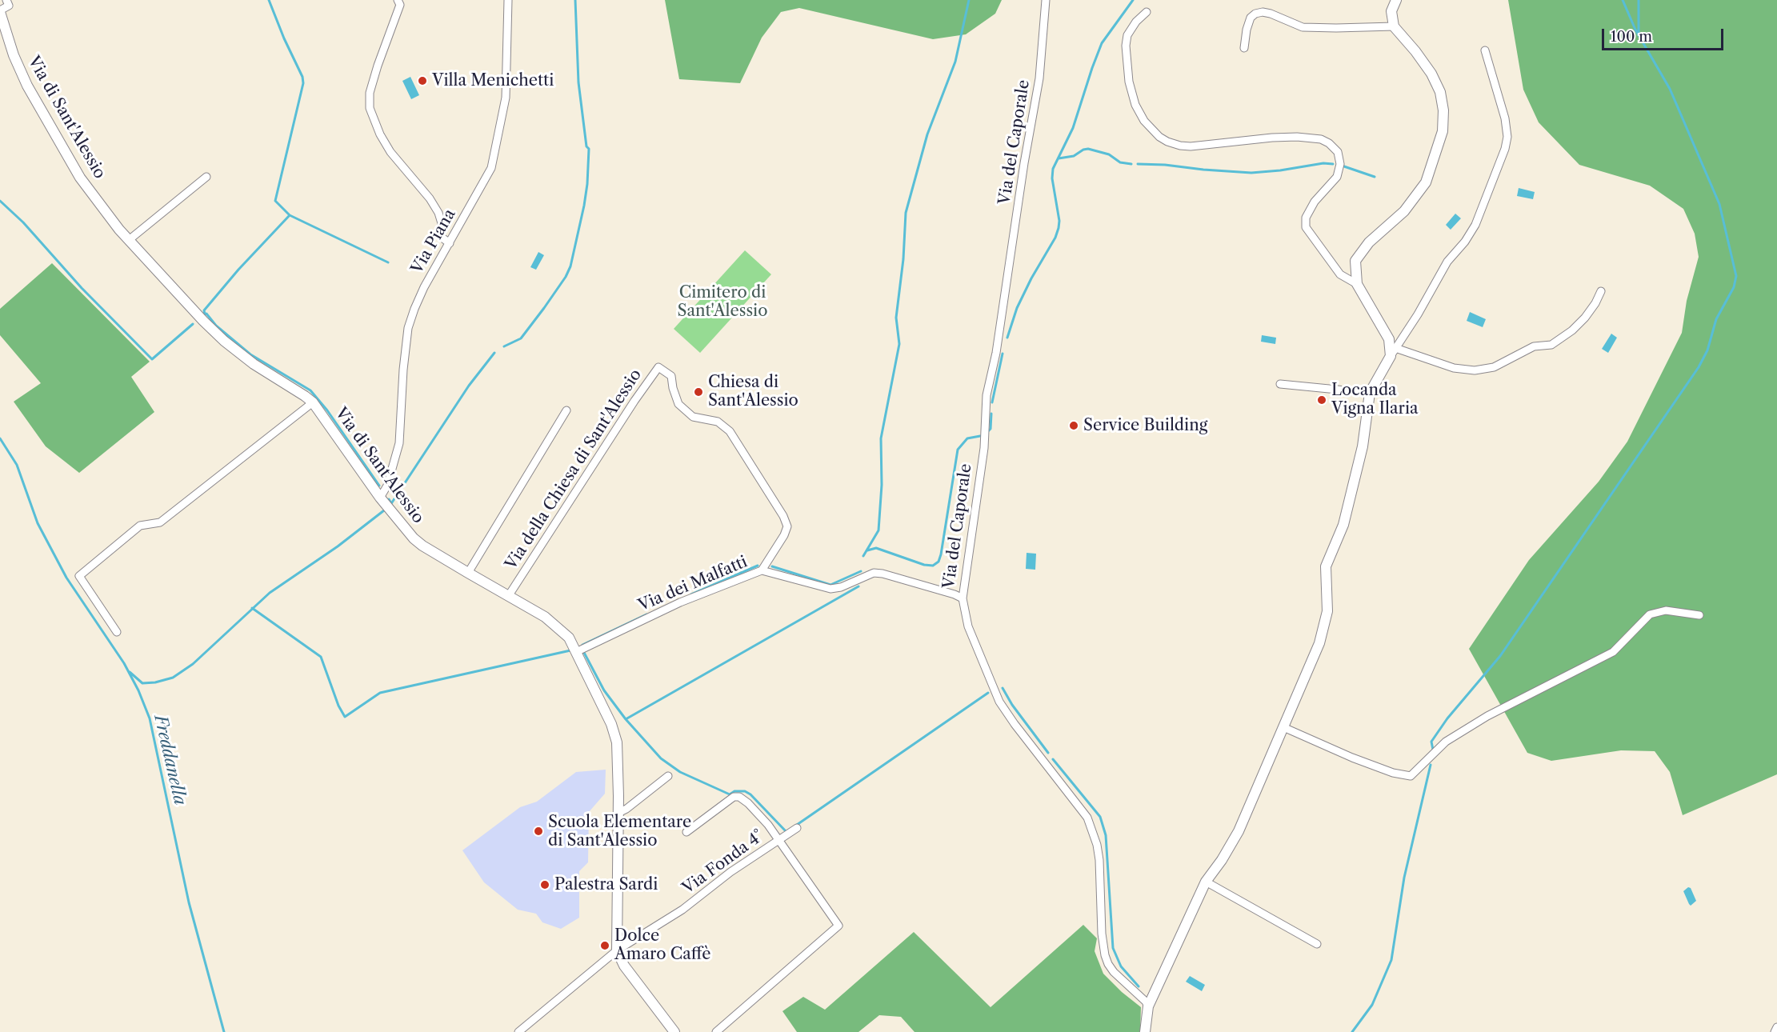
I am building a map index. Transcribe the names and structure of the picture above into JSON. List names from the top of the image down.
{
  "streets": {
    "street": [
      "Via di Sant'Alessio",
      "Via del Caporale",
      "Via Piana",
      "Via della Chiesa di Sant'Alessio",
      "Via dei Malfatti",
      "Via Fonda 4°"
    ]
  },
  "crossings": [
    ["Via di Sant'Alessio", "Via Piana"],
    ["Via di Sant'Alessio", "Via della Chiesa di Sant'Alessio"],
    ["Via di Sant'Alessio", "Via dei Malfatti"],
    ["Via di Sant'Alessio", "Via Fonda 4°"],
    ["Via del Caporale", "Via dei Malfatti"],
    ["Via della Chiesa di Sant'Alessio", "Via dei Malfatti"]
  ],
  "water": ["Freddanella"],
  "parks": ["Cimitero di Sant'Alessio"],
  "places": [
    "Villa Menichetti",
    "Chiesa di Sant'Alessio",
    "Locanda Vigna Ilaria",
    "Service Building",
    "Scuola Elementare di Sant'Alessio",
    "Palestra Sardi",
    "Dolce Amaro Caffè"
  ],
  "scale_bar": "100 m"
}
